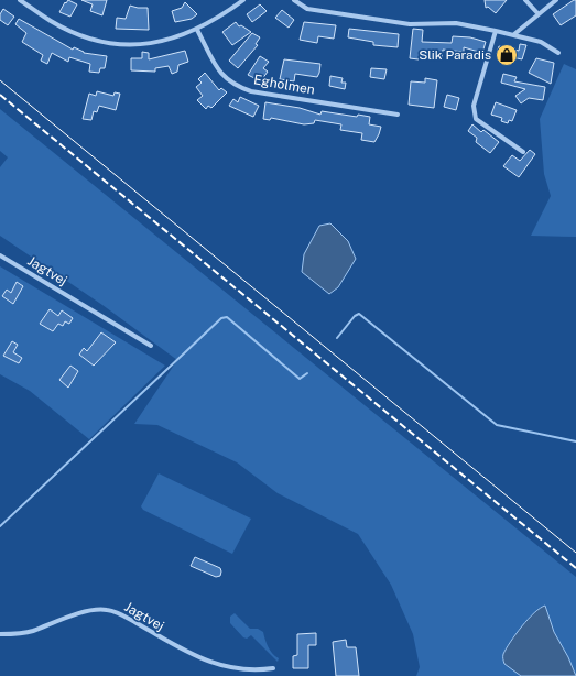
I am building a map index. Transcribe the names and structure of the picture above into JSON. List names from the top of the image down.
{
  "streets": {
    "street": ["Egholmen", "Jagtvej"]
  },
  "places": {
    "shop": ["Slik Paradis"]
  }
}
